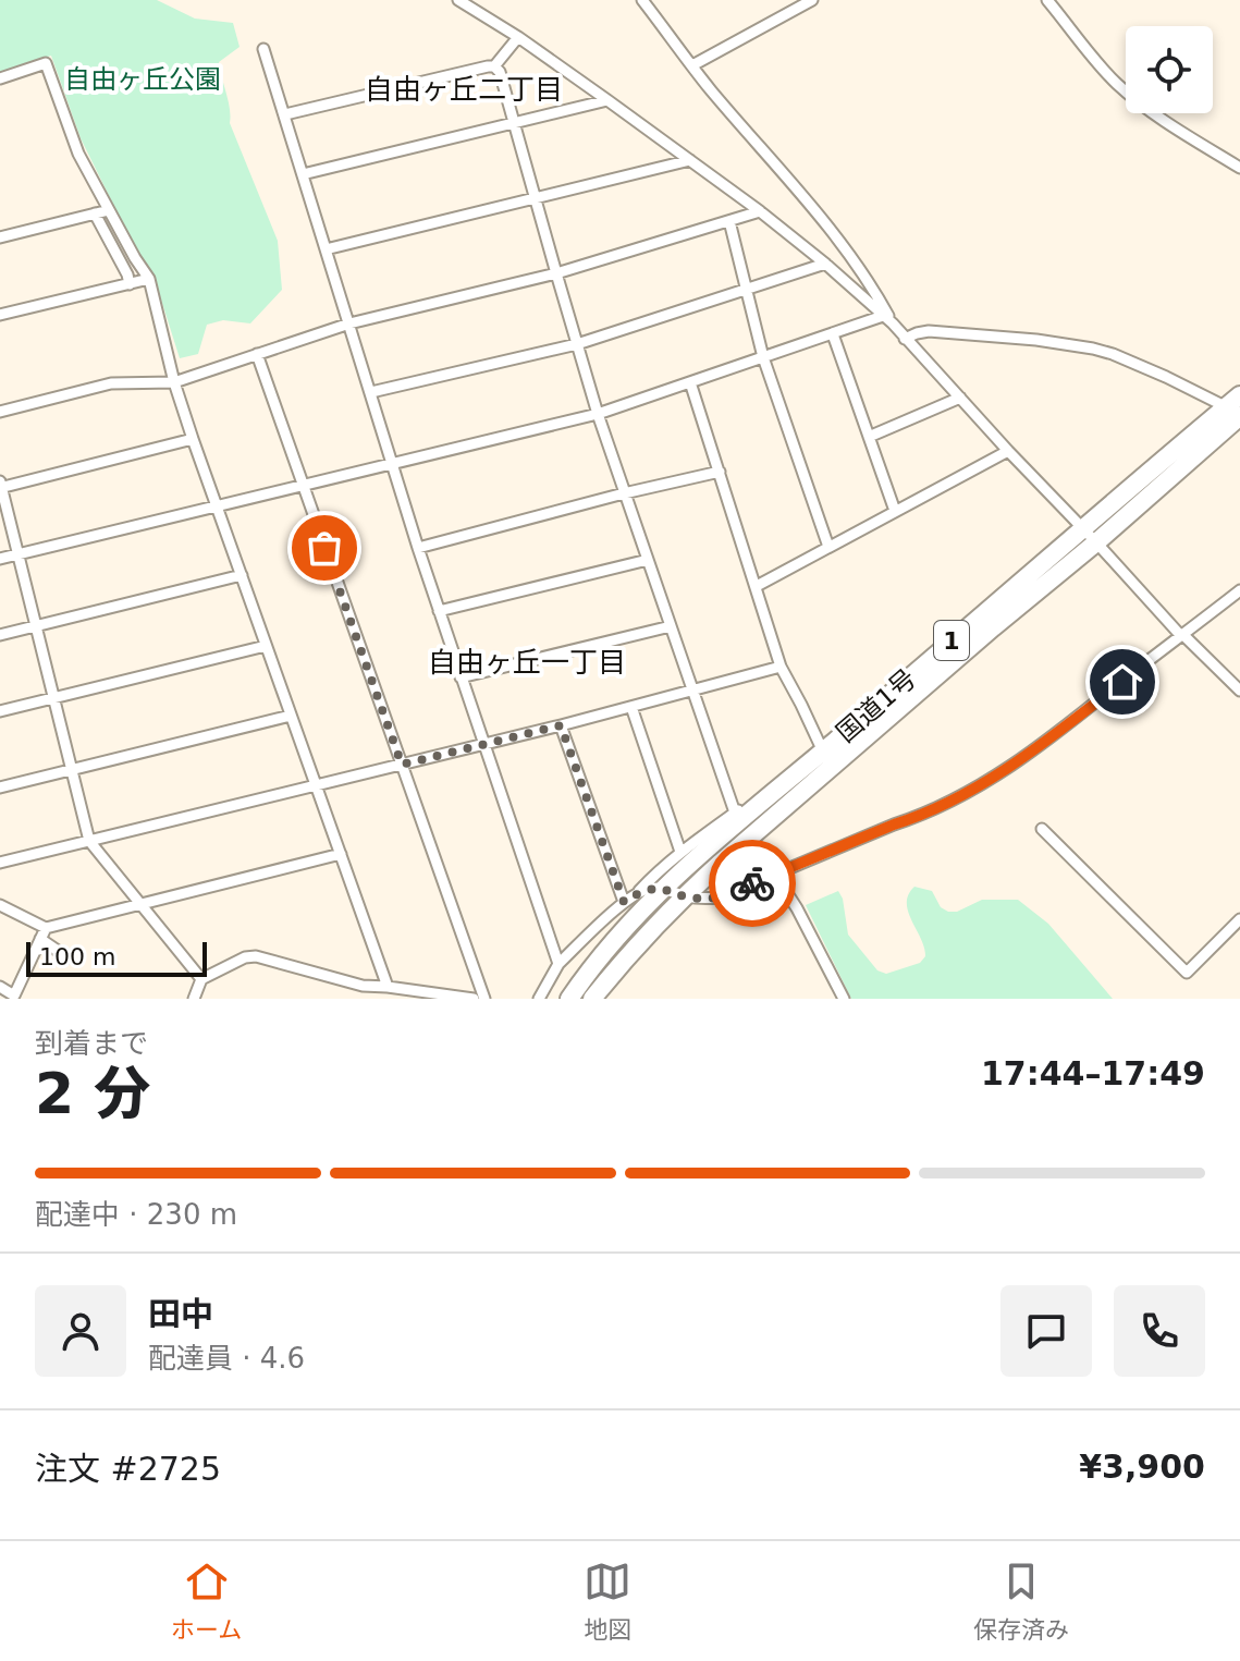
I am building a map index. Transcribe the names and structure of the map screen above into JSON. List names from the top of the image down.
{
  "streets": {
    "highway": ["1", "国道1号"]
  },
  "districts": ["自由ヶ丘二丁目", "自由ヶ丘一丁目"],
  "parks": ["自由ヶ丘公園"],
  "scale_bar": "100 m",
  "page": {
    "scale": "100 m",
    "heading": ["2 分", "到着まで", "17:44–17:49"],
    "panel": [
      "田中",
      "配達員 · 4.6",
      "注文 #2725",
      "¥3,900"
    ],
    "bar": "配達中 · 230 m",
    "tabs": ["ホーム", "地図", "保存済み"]
  }
}
